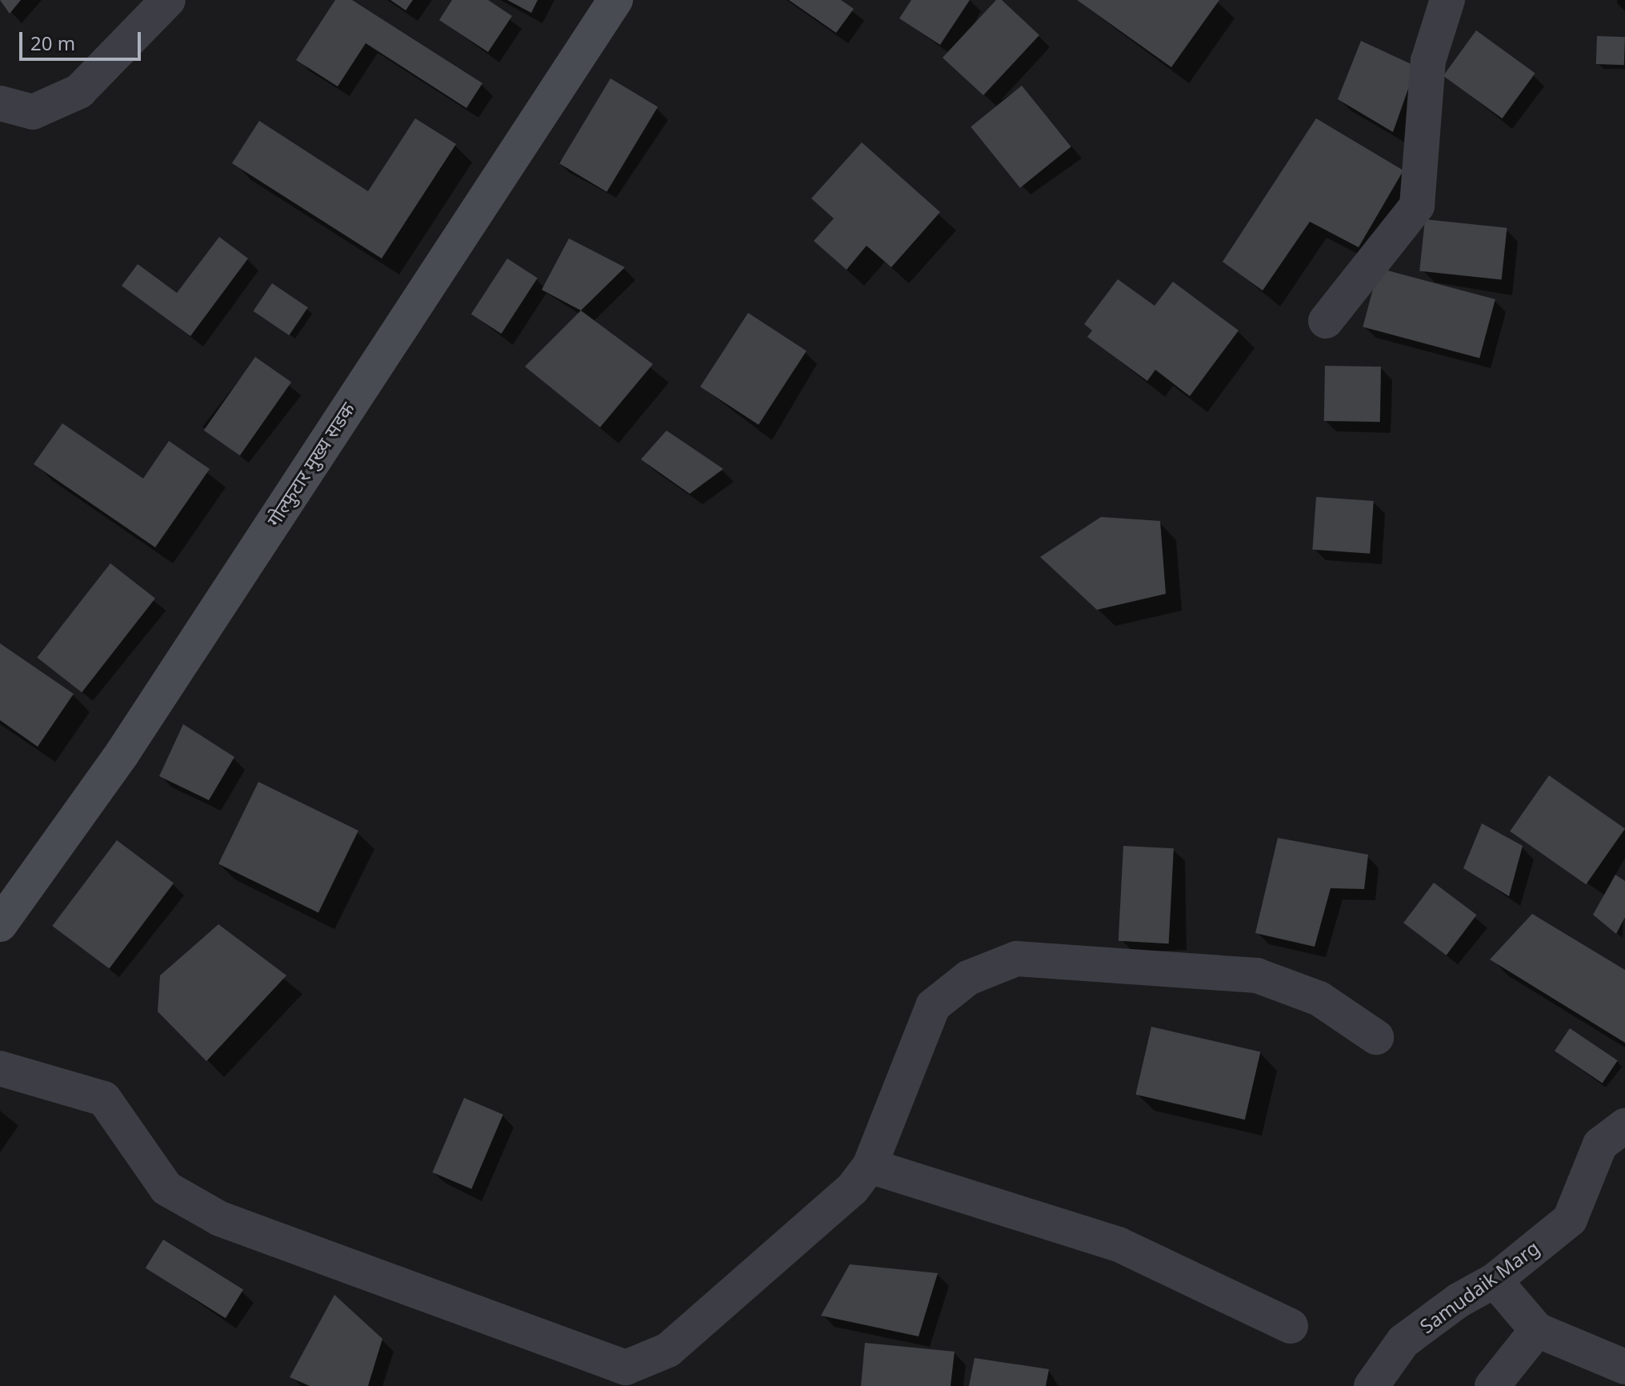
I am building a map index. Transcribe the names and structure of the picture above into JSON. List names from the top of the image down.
{
  "streets": {
    "main road": ["गोल्फुटार मुख्य सडक"],
    "street": ["Samudaik Marg"]
  },
  "scale_bar": "20 m"
}
